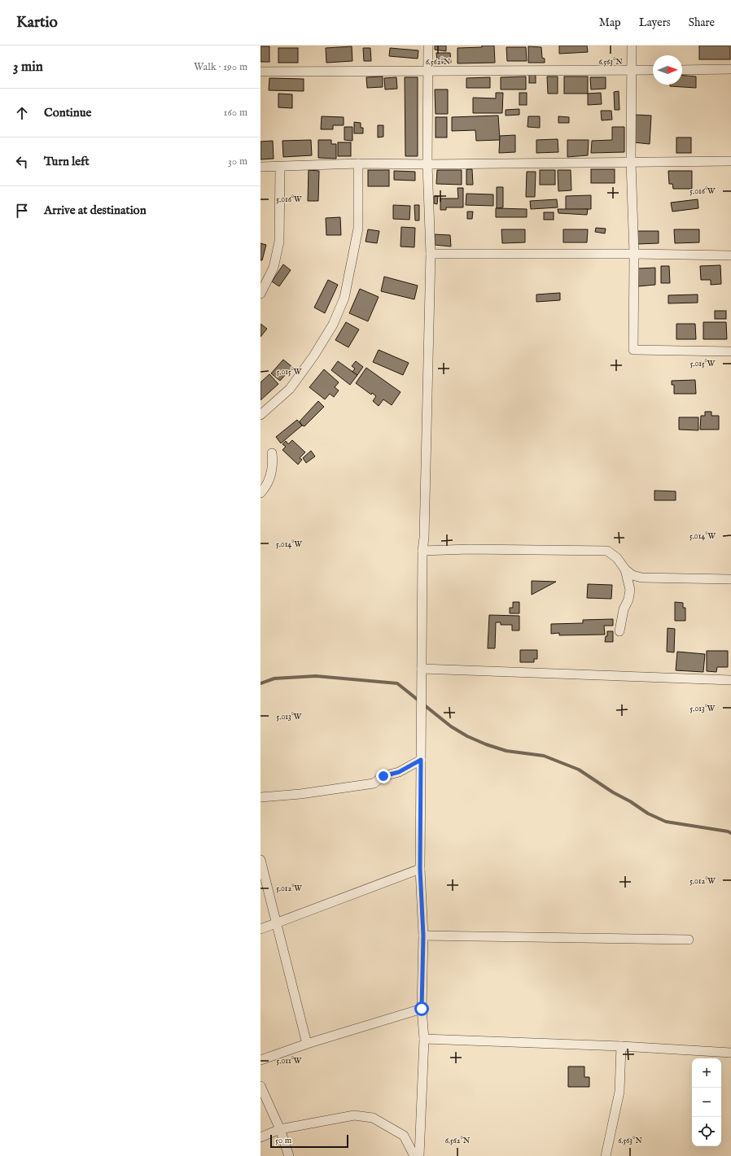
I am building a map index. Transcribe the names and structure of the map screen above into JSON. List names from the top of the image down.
{
  "scale_bar": "50 m",
  "north": "right",
  "page": {
    "header": "Kartio",
    "nav": ["Map", "Layers", "Share"],
    "heading": ["3 min", "Walk · 190 m"],
    "list": [
      ["Continue", "160 m"],
      ["Turn left", "30 m"],
      "Arrive at destination"
    ],
    "map_buttons": ["+", "−"],
    "scale": "50 m"
  },
  "coordinates": [
    "6.562°N",
    "6.563°N",
    "5.016°W",
    "5.015°W",
    "5.014°W",
    "5.013°W",
    "5.012°W",
    "5.011°W"
  ]
}
